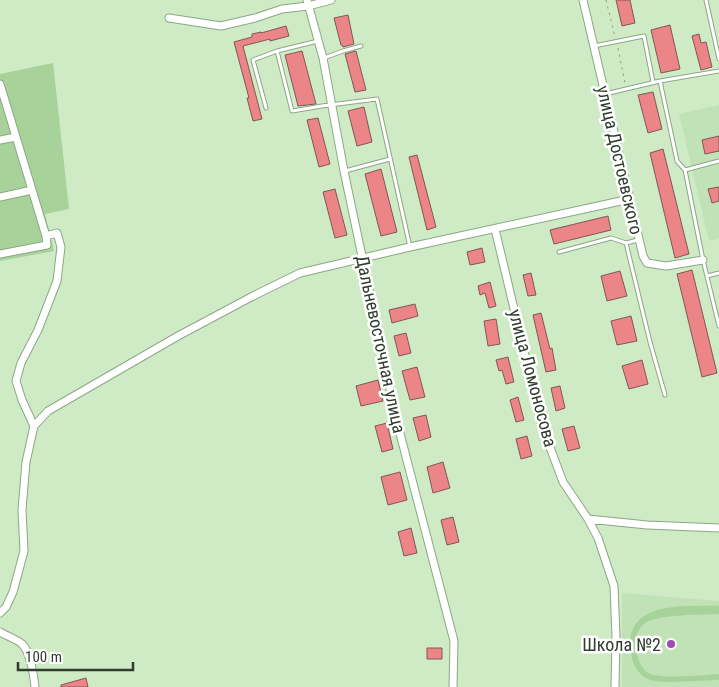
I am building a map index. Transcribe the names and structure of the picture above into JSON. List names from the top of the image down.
{
  "streets": {
    "street": ["улица Достоевского", "Дальневосточная улица", "улица Ломоносова"]
  },
  "places": ["Школа №2"],
  "scale_bar": "100 m"
}
